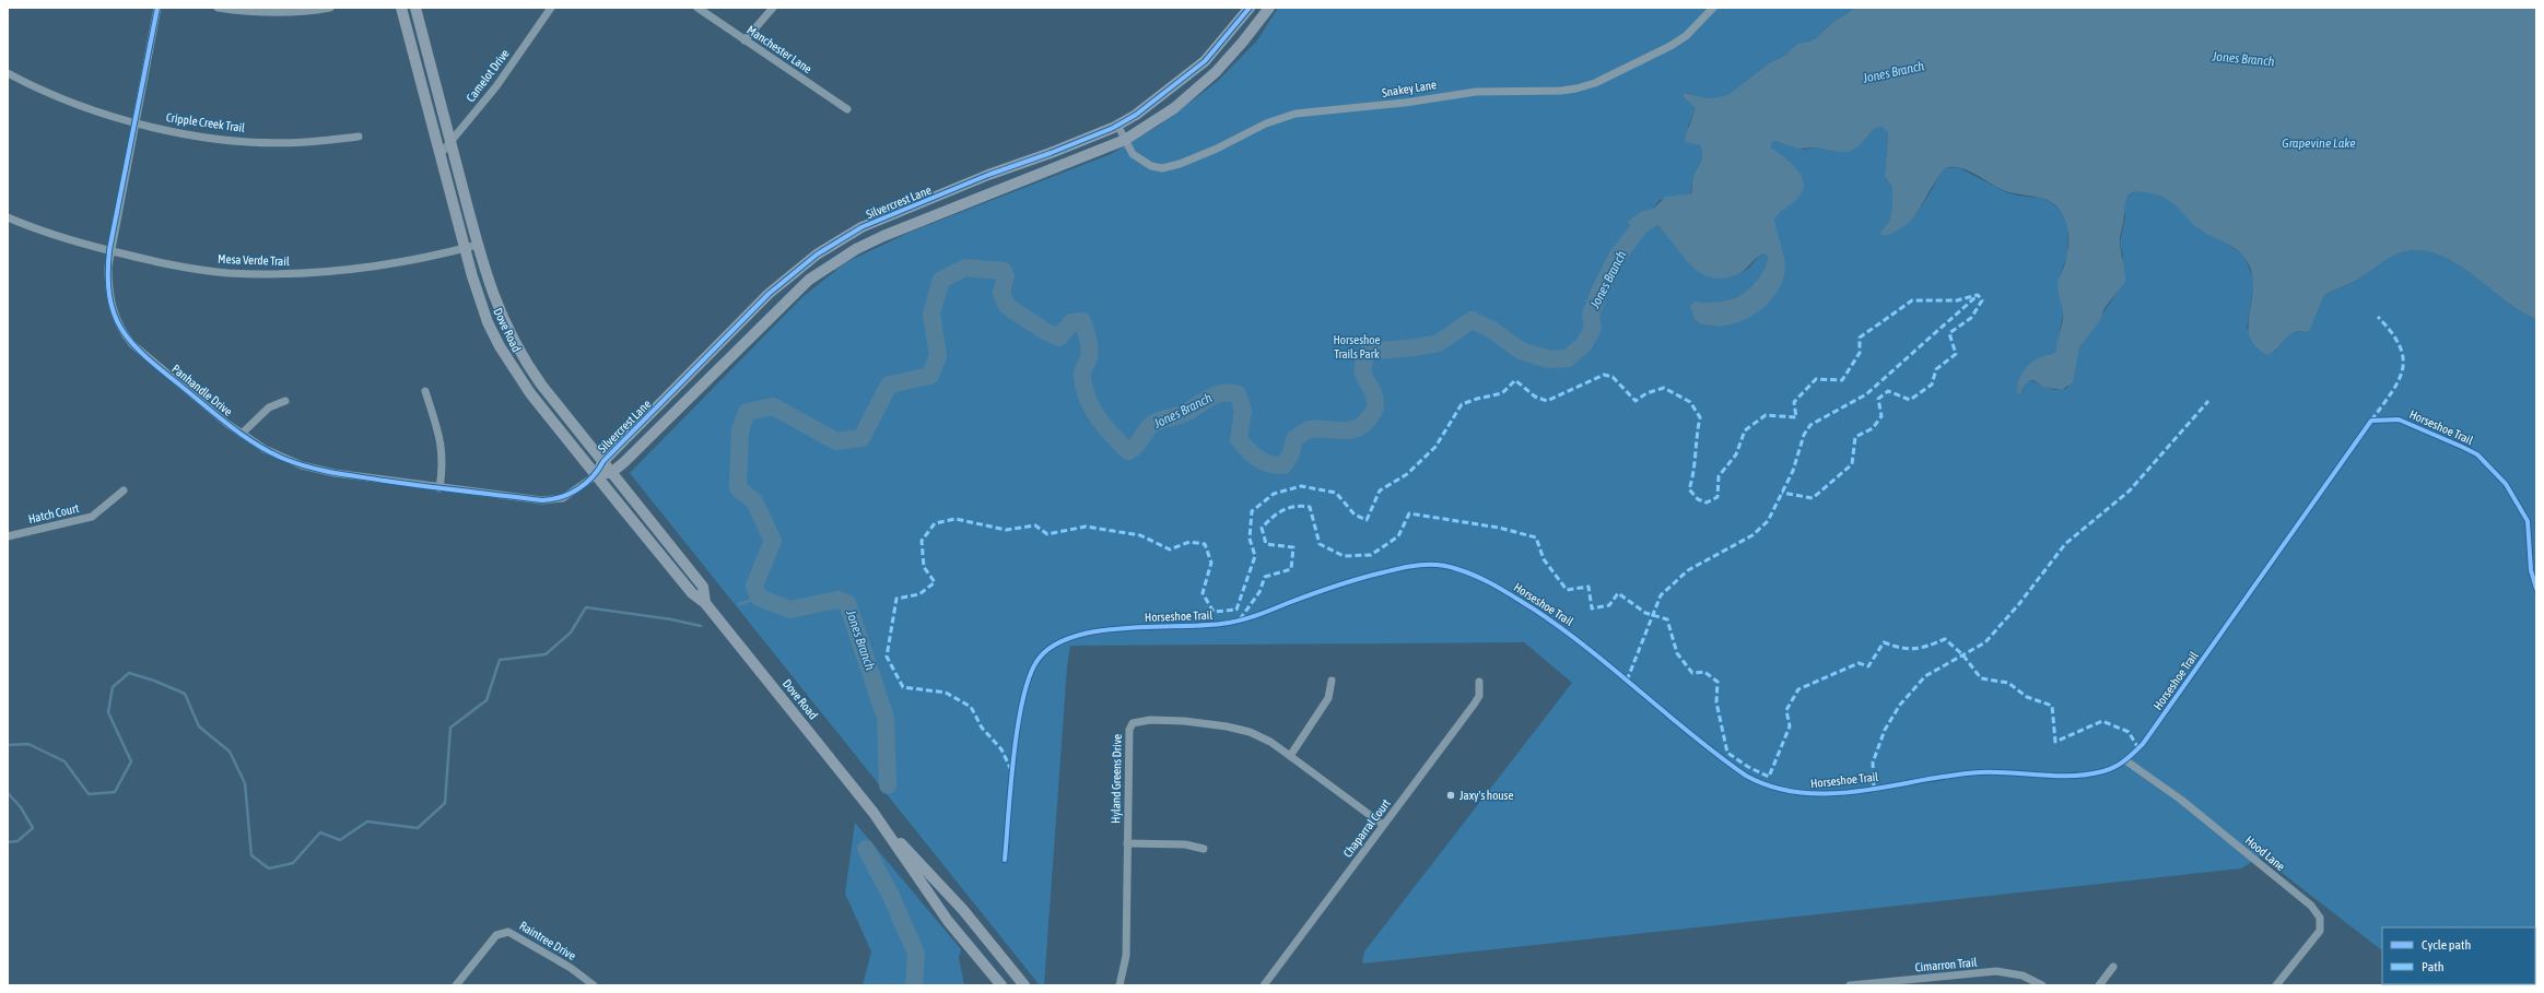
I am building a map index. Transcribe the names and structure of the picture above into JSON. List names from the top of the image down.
{
  "streets": {
    "main road": ["Silvercrest Lane", "Dove Road"],
    "street": [
      "Manchester Lane",
      "Camelot Drive",
      "Snakey Lane",
      "Cripple Creek Trail",
      "Mesa Verde Trail",
      "Panhandle Drive",
      "Hatch Court",
      "Hyland Greens Drive",
      "Chaparral Court",
      "Hood Lane",
      "Raintree Drive",
      "Cimarron Trail"
    ],
    "cycle path": ["Horseshoe Trail"]
  },
  "crossings": [
    ["Camelot Drive", "Dove Road"],
    ["Snakey Lane", "Silvercrest Lane"],
    ["Cripple Creek Trail", "Panhandle Drive"],
    ["Silvercrest Lane", "Dove Road"],
    ["Silvercrest Lane", "Panhandle Drive"],
    ["Mesa Verde Trail", "Dove Road"],
    ["Mesa Verde Trail", "Panhandle Drive"],
    ["Dove Road", "Panhandle Drive"],
    ["Hyland Greens Drive", "Chaparral Court"]
  ],
  "water": ["Jones Branch", "Grapevine Lake"],
  "parks": ["Horseshoe Trails Park"],
  "places": ["Jaxy's house"],
  "legend": ["Cycle path", "Path"]
}
